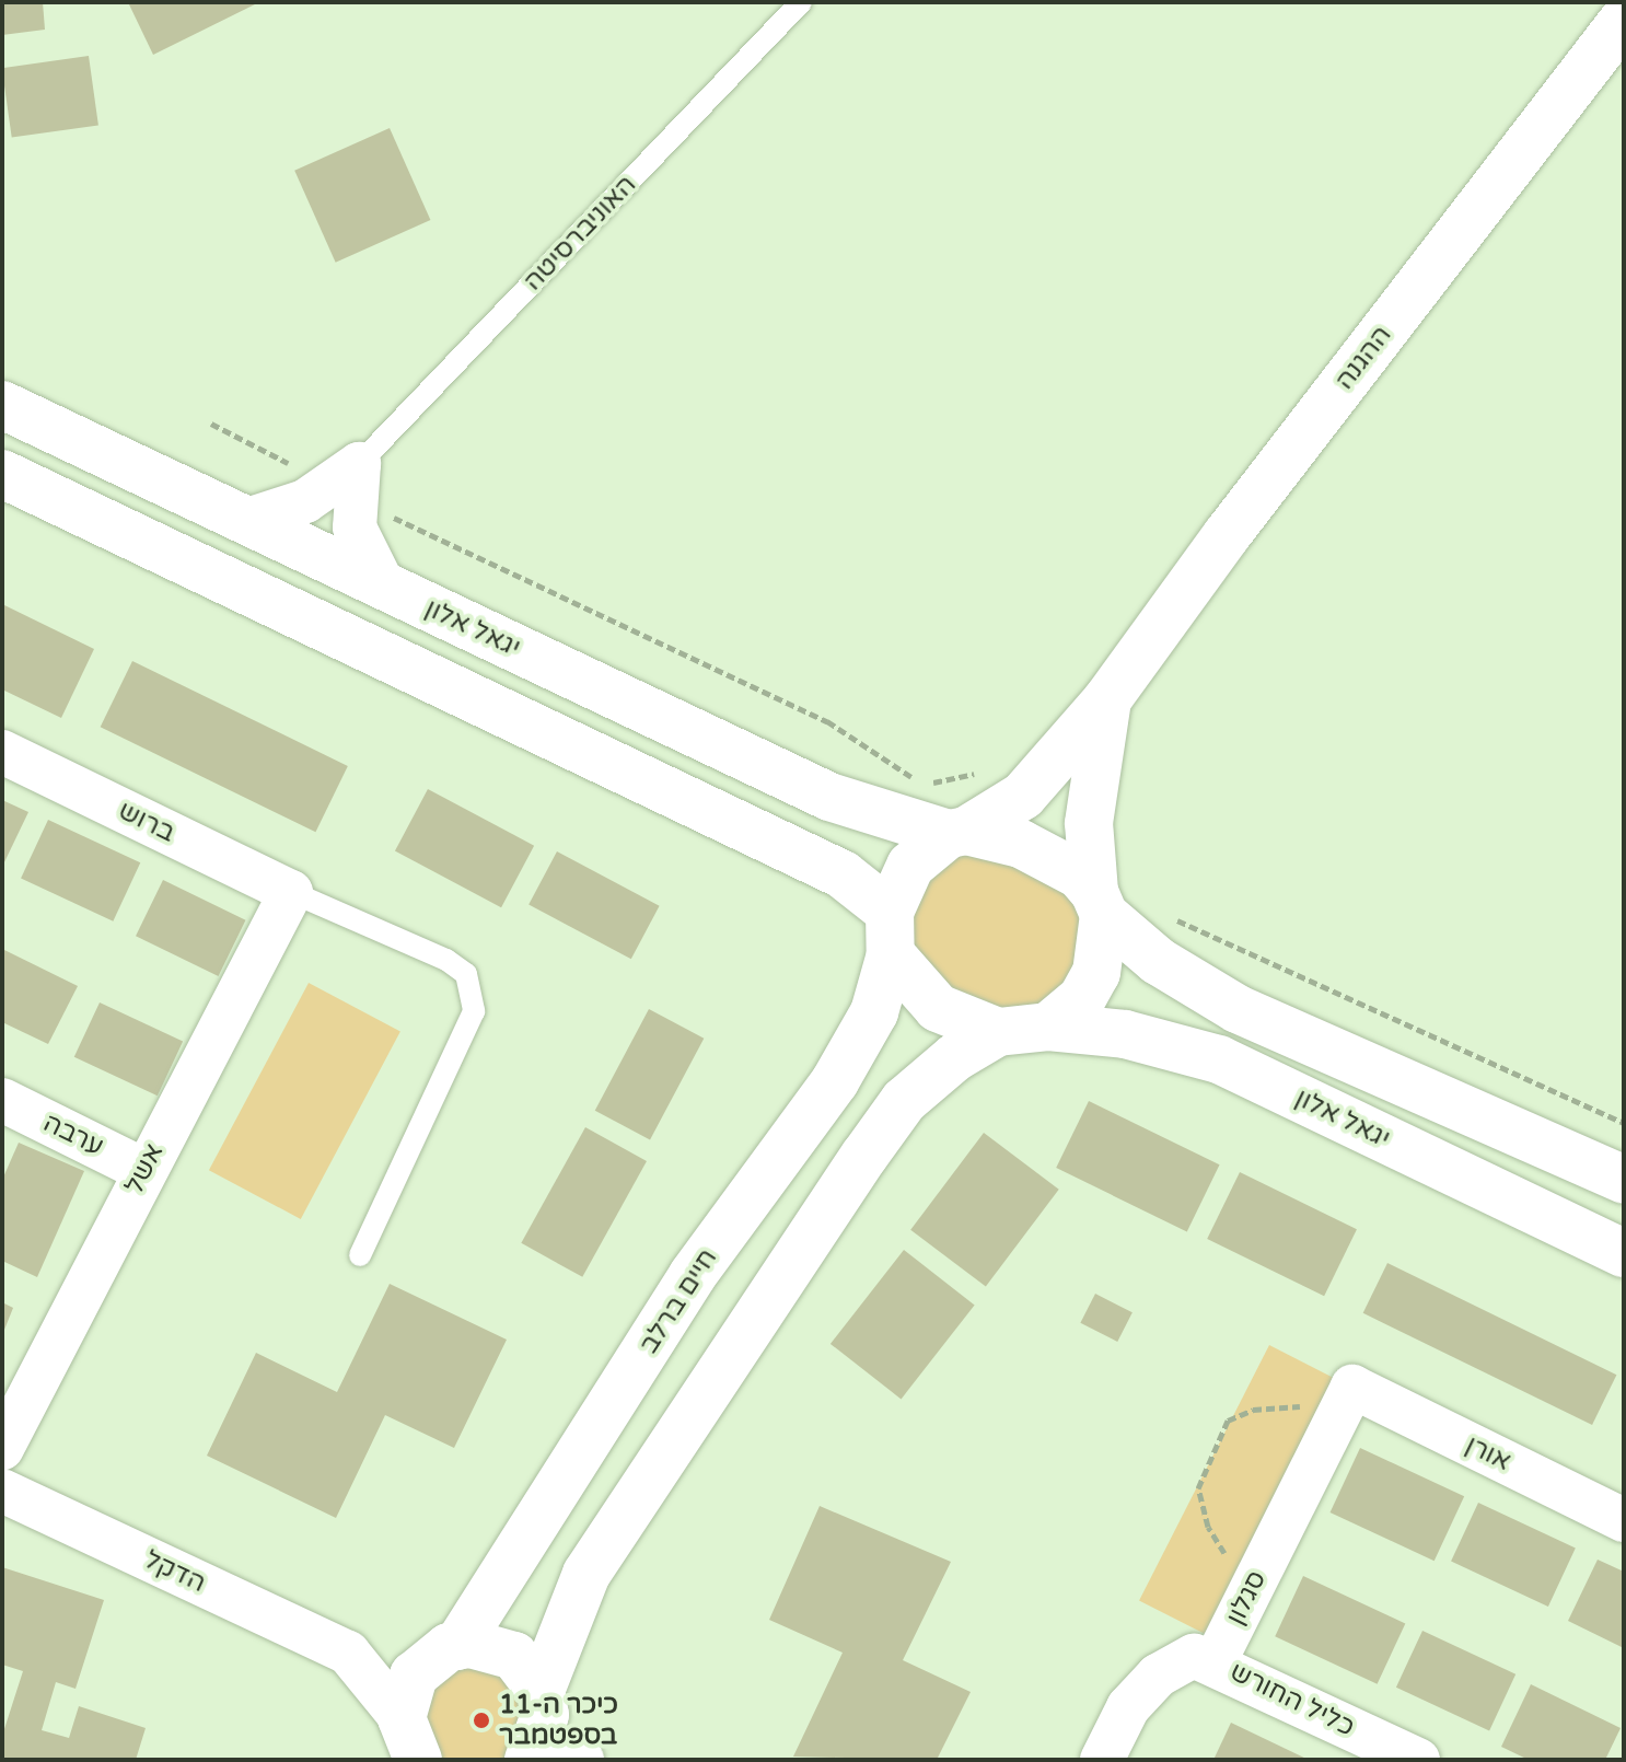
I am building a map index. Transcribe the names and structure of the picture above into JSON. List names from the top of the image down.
{
  "streets": {
    "street": [
      "האוניברסיטה",
      "ההגנה",
      "יגאל אלון",
      "ברוש",
      "ערבה",
      "אשל",
      "חיים ברלב",
      "אורן",
      "הדקל",
      "סגלון",
      "כליל החורש"
    ]
  },
  "crossings": [
    ["האוניברסיטה", "יגאל אלון"],
    ["ההגנה", "יגאל אלון"],
    ["ההגנה", "חיים ברלב"],
    ["יגאל אלון", "חיים ברלב"],
    ["ברוש", "אשל"],
    ["ערבה", "אשל"],
    ["חיים ברלב", "הדקל"],
    ["אורן", "סגלון"],
    ["סגלון", "כליל החורש"]
  ],
  "places": ["כיכר ה-11 בספטמבר"]
}
